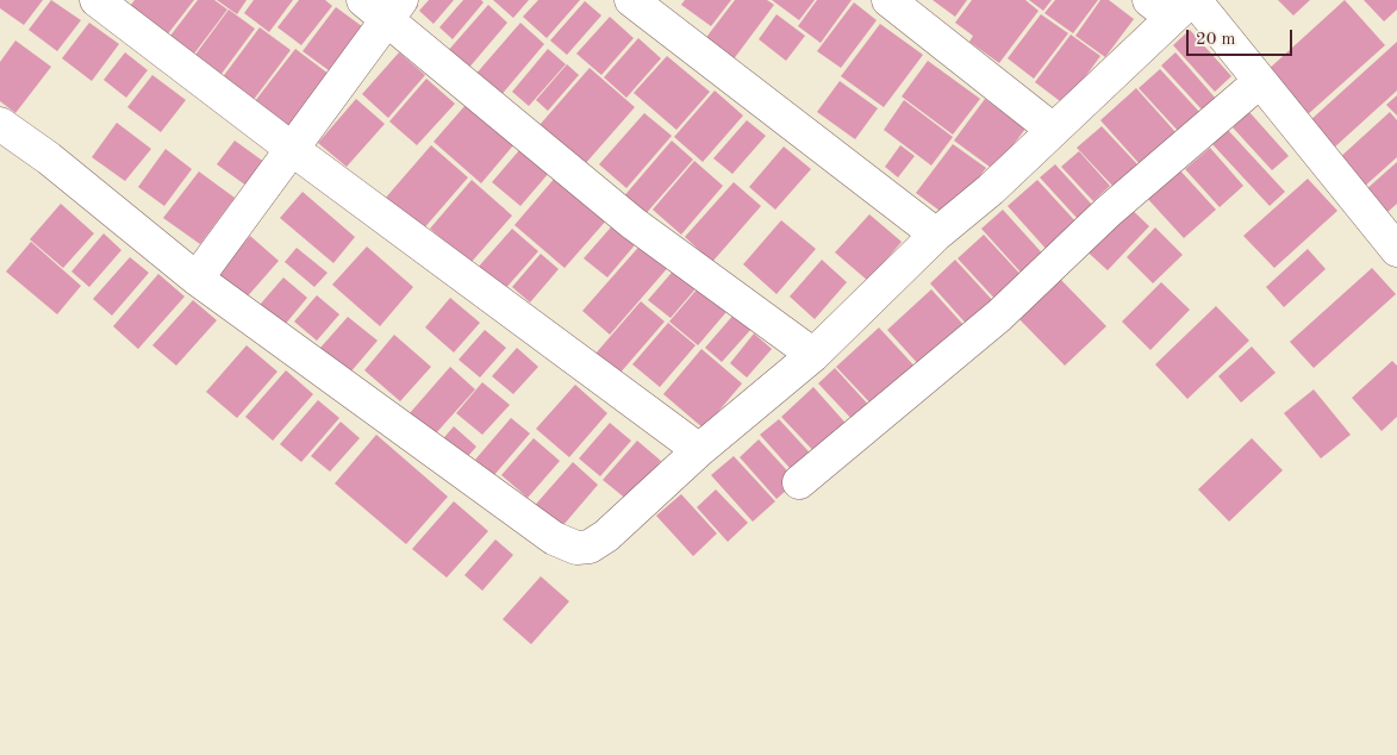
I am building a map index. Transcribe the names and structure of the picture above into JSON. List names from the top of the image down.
{
  "scale_bar": "20 m"
}
